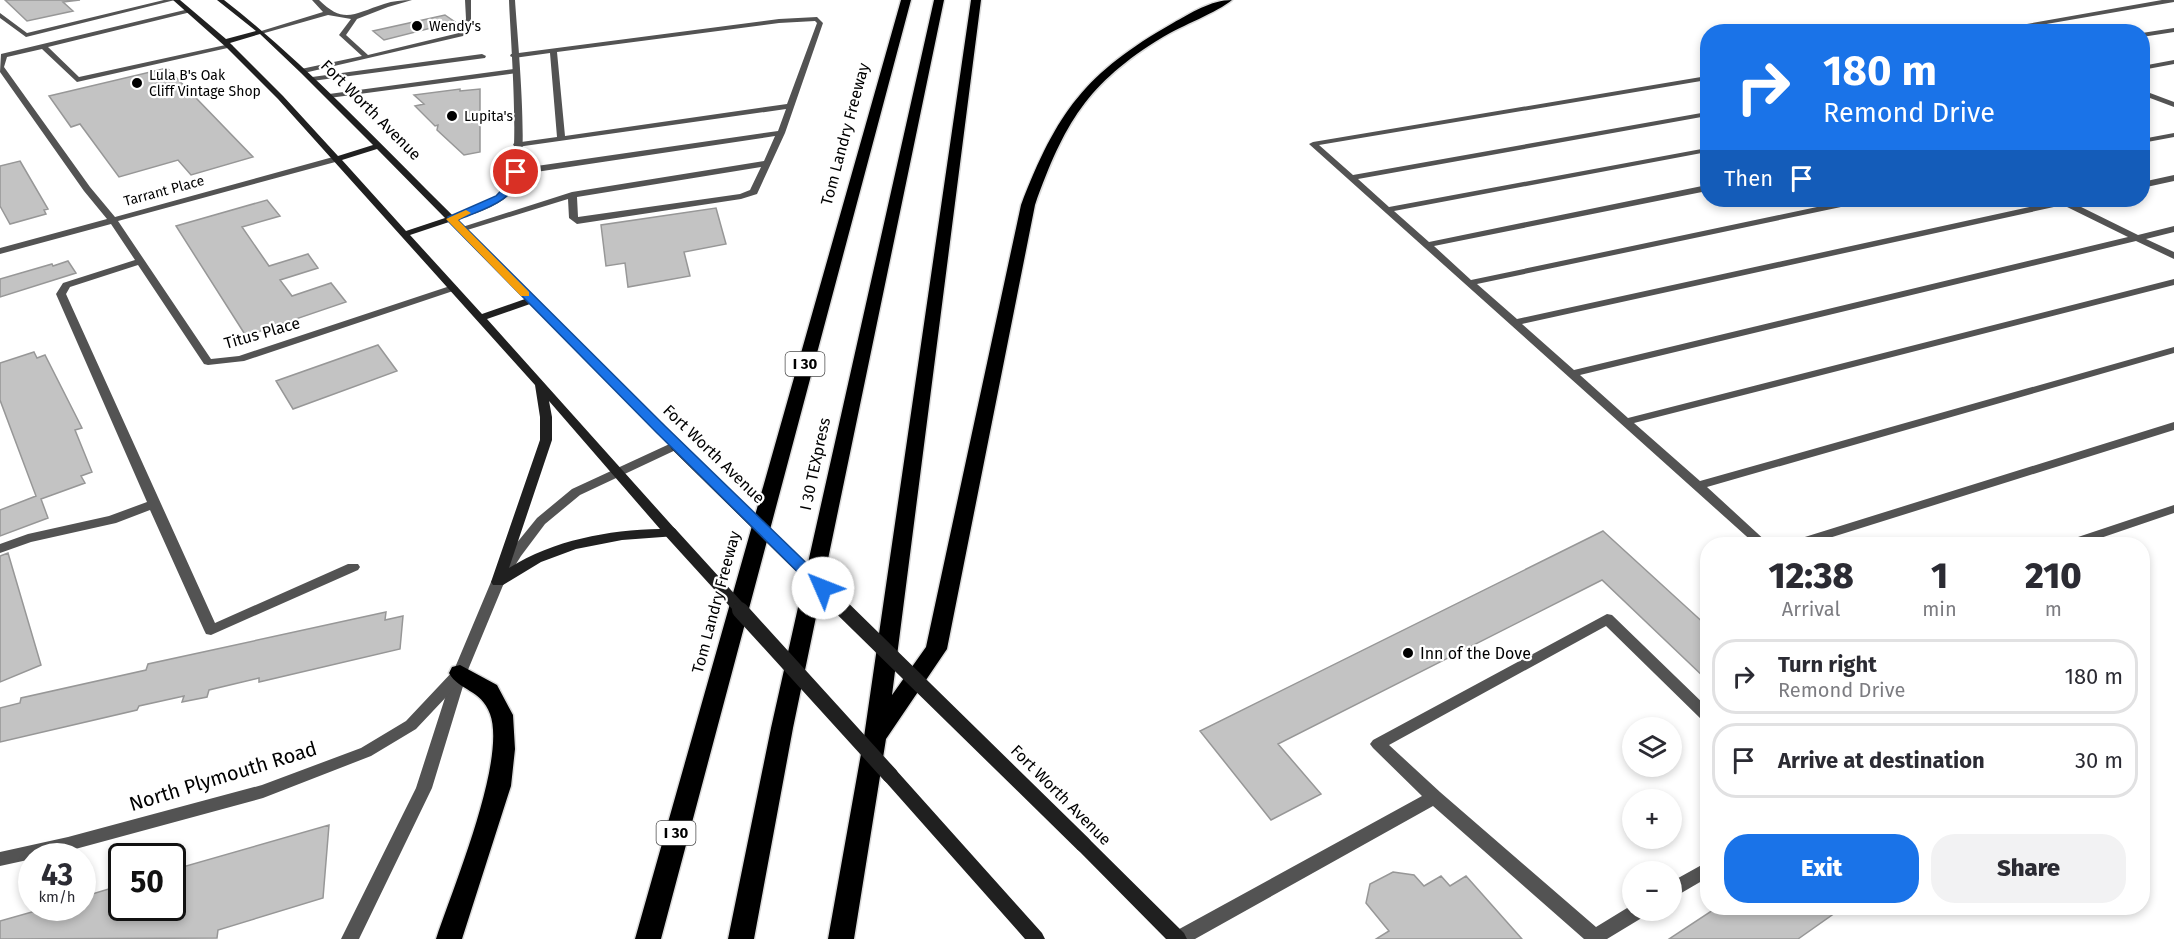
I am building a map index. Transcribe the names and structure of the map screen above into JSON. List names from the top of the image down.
{
  "streets": {
    "highway": ["Tom Landry Freeway", "I 30", "I 30 TEXpress"],
    "main road": ["Fort Worth Avenue"],
    "street": ["Tarrant Place", "Titus Place", "North Plymouth Road"]
  },
  "crossings": [
    ["Fort Worth Avenue", "North Plymouth Road"],
    ["Tarrant Place", "Titus Place"]
  ],
  "places": [
    "Wendy's",
    "Lula B's Oak Cliff Vintage Shop",
    "Lupita's",
    "Inn of the Dove"
  ],
  "page": {
    "turn": ["180 m", "Remond Drive"],
    "then": "Then",
    "eta": [
      "12:38",
      "Arrival",
      "1",
      "min",
      "210",
      "m"
    ],
    "list": [
      {
        "name": "Turn right",
        "note": "Remond Drive",
        "value": "180 m"
      },
      {
        "name": "Arrive at destination",
        "value": "30 m"
      }
    ],
    "map_buttons": ["+", "−"],
    "buttons": ["Exit", "Share"],
    "speed": "43 km/h",
    "limit": "50"
  }
}
